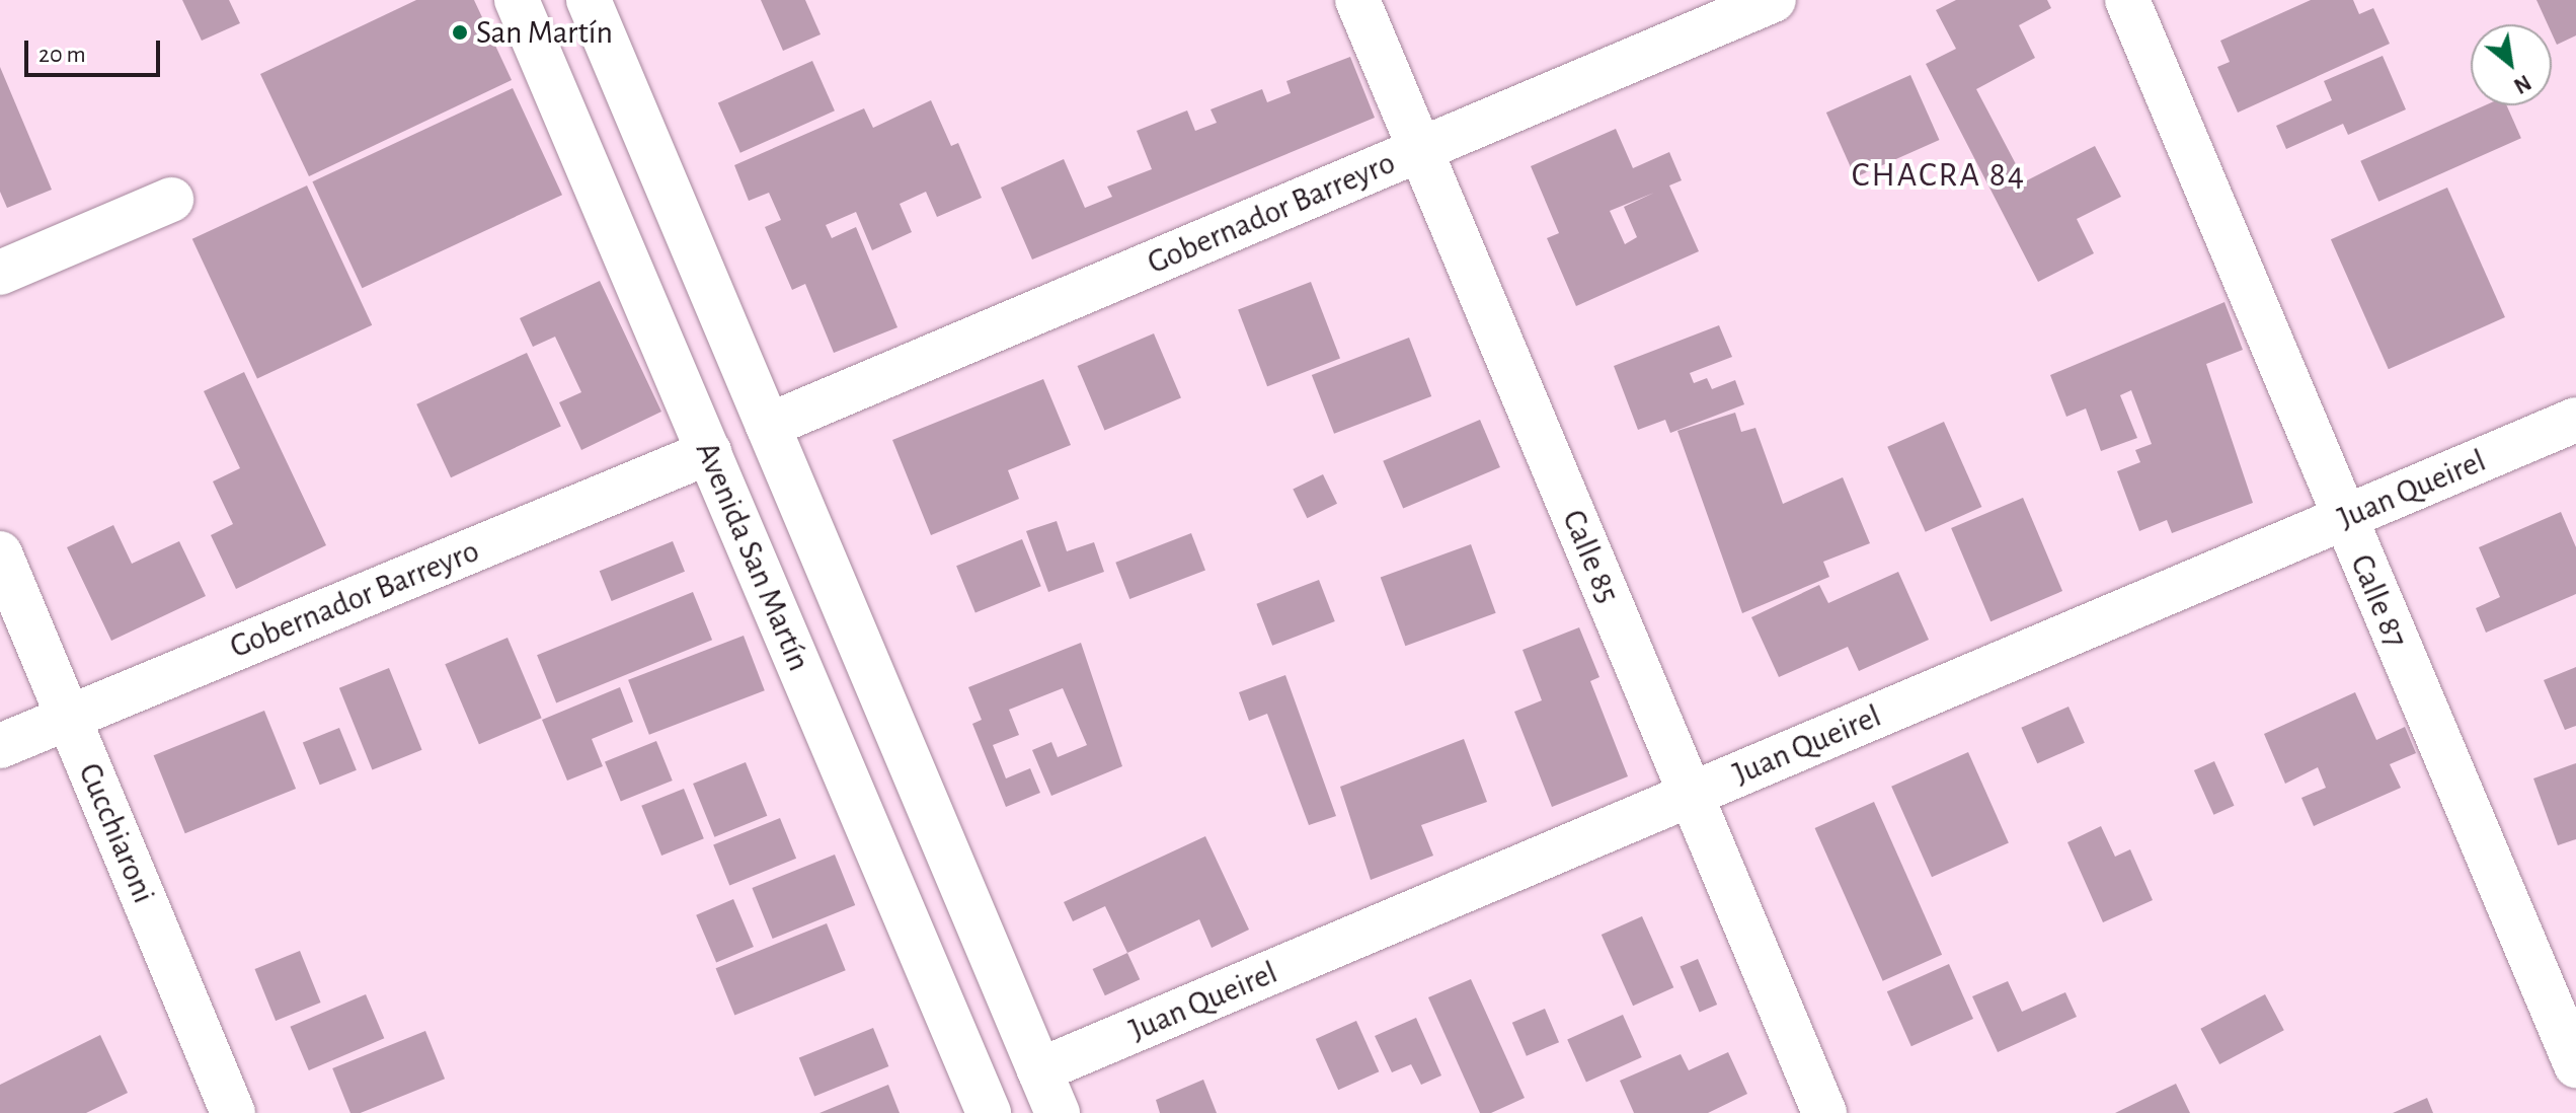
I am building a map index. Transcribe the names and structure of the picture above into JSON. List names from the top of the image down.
{
  "streets": {
    "street": [
      "Gobernador Barreyro",
      "Juan Queirel",
      "Avenida San Martín",
      "Calle 85",
      "Calle 87",
      "Cucchiaroni"
    ]
  },
  "crossings": [
    ["Gobernador Barreyro", "Avenida San Martín"],
    ["Gobernador Barreyro", "Calle 85"],
    ["Gobernador Barreyro", "Cucchiaroni"],
    ["Juan Queirel", "Avenida San Martín"],
    ["Juan Queirel", "Calle 85"],
    ["Juan Queirel", "Calle 87"]
  ],
  "districts": ["CHACRA 84"],
  "places": ["San Martín"],
  "scale_bar": "20 m",
  "north": "bottom right"
}
